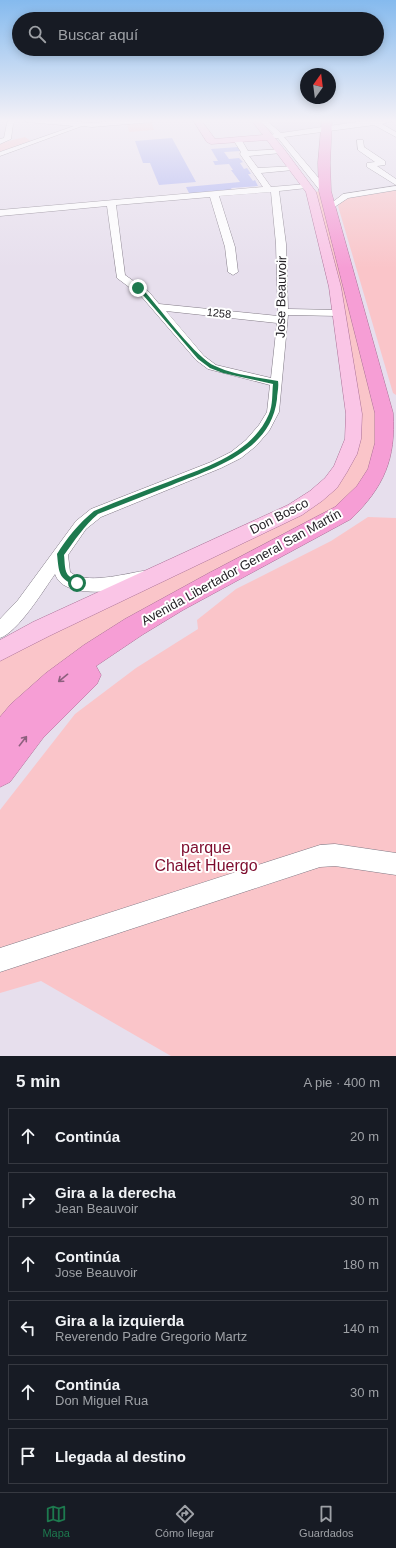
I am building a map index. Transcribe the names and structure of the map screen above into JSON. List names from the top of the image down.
{
  "streets": {
    "highway": ["Avenida Libertador General San Martín"],
    "main road": ["Don Bosco"],
    "street": ["Jose Beauvoir", "1258"]
  },
  "crossings": [
    ["Jose Beauvoir", "1258"],
    ["1258", "Don Bosco"],
    ["Don Bosco", "Avenida Libertador General San Martín"]
  ],
  "parks": ["parque Chalet Huergo"],
  "north": "top",
  "page": {
    "search": "Buscar aquí",
    "heading": ["5 min", "A pie · 400 m"],
    "list": [
      ["Continúa", "20 m"],
      ["Gira a la derecha", "Jean Beauvoir", "30 m"],
      ["Continúa", "Jose Beauvoir", "180 m"],
      ["Gira a la izquierda", "Reverendo Padre Gregorio Martz", "140 m"],
      ["Continúa", "Don Miguel Rua", "30 m"],
      "Llegada al destino"
    ],
    "nav": ["Mapa", "Cómo llegar", "Guardados"]
  }
}
